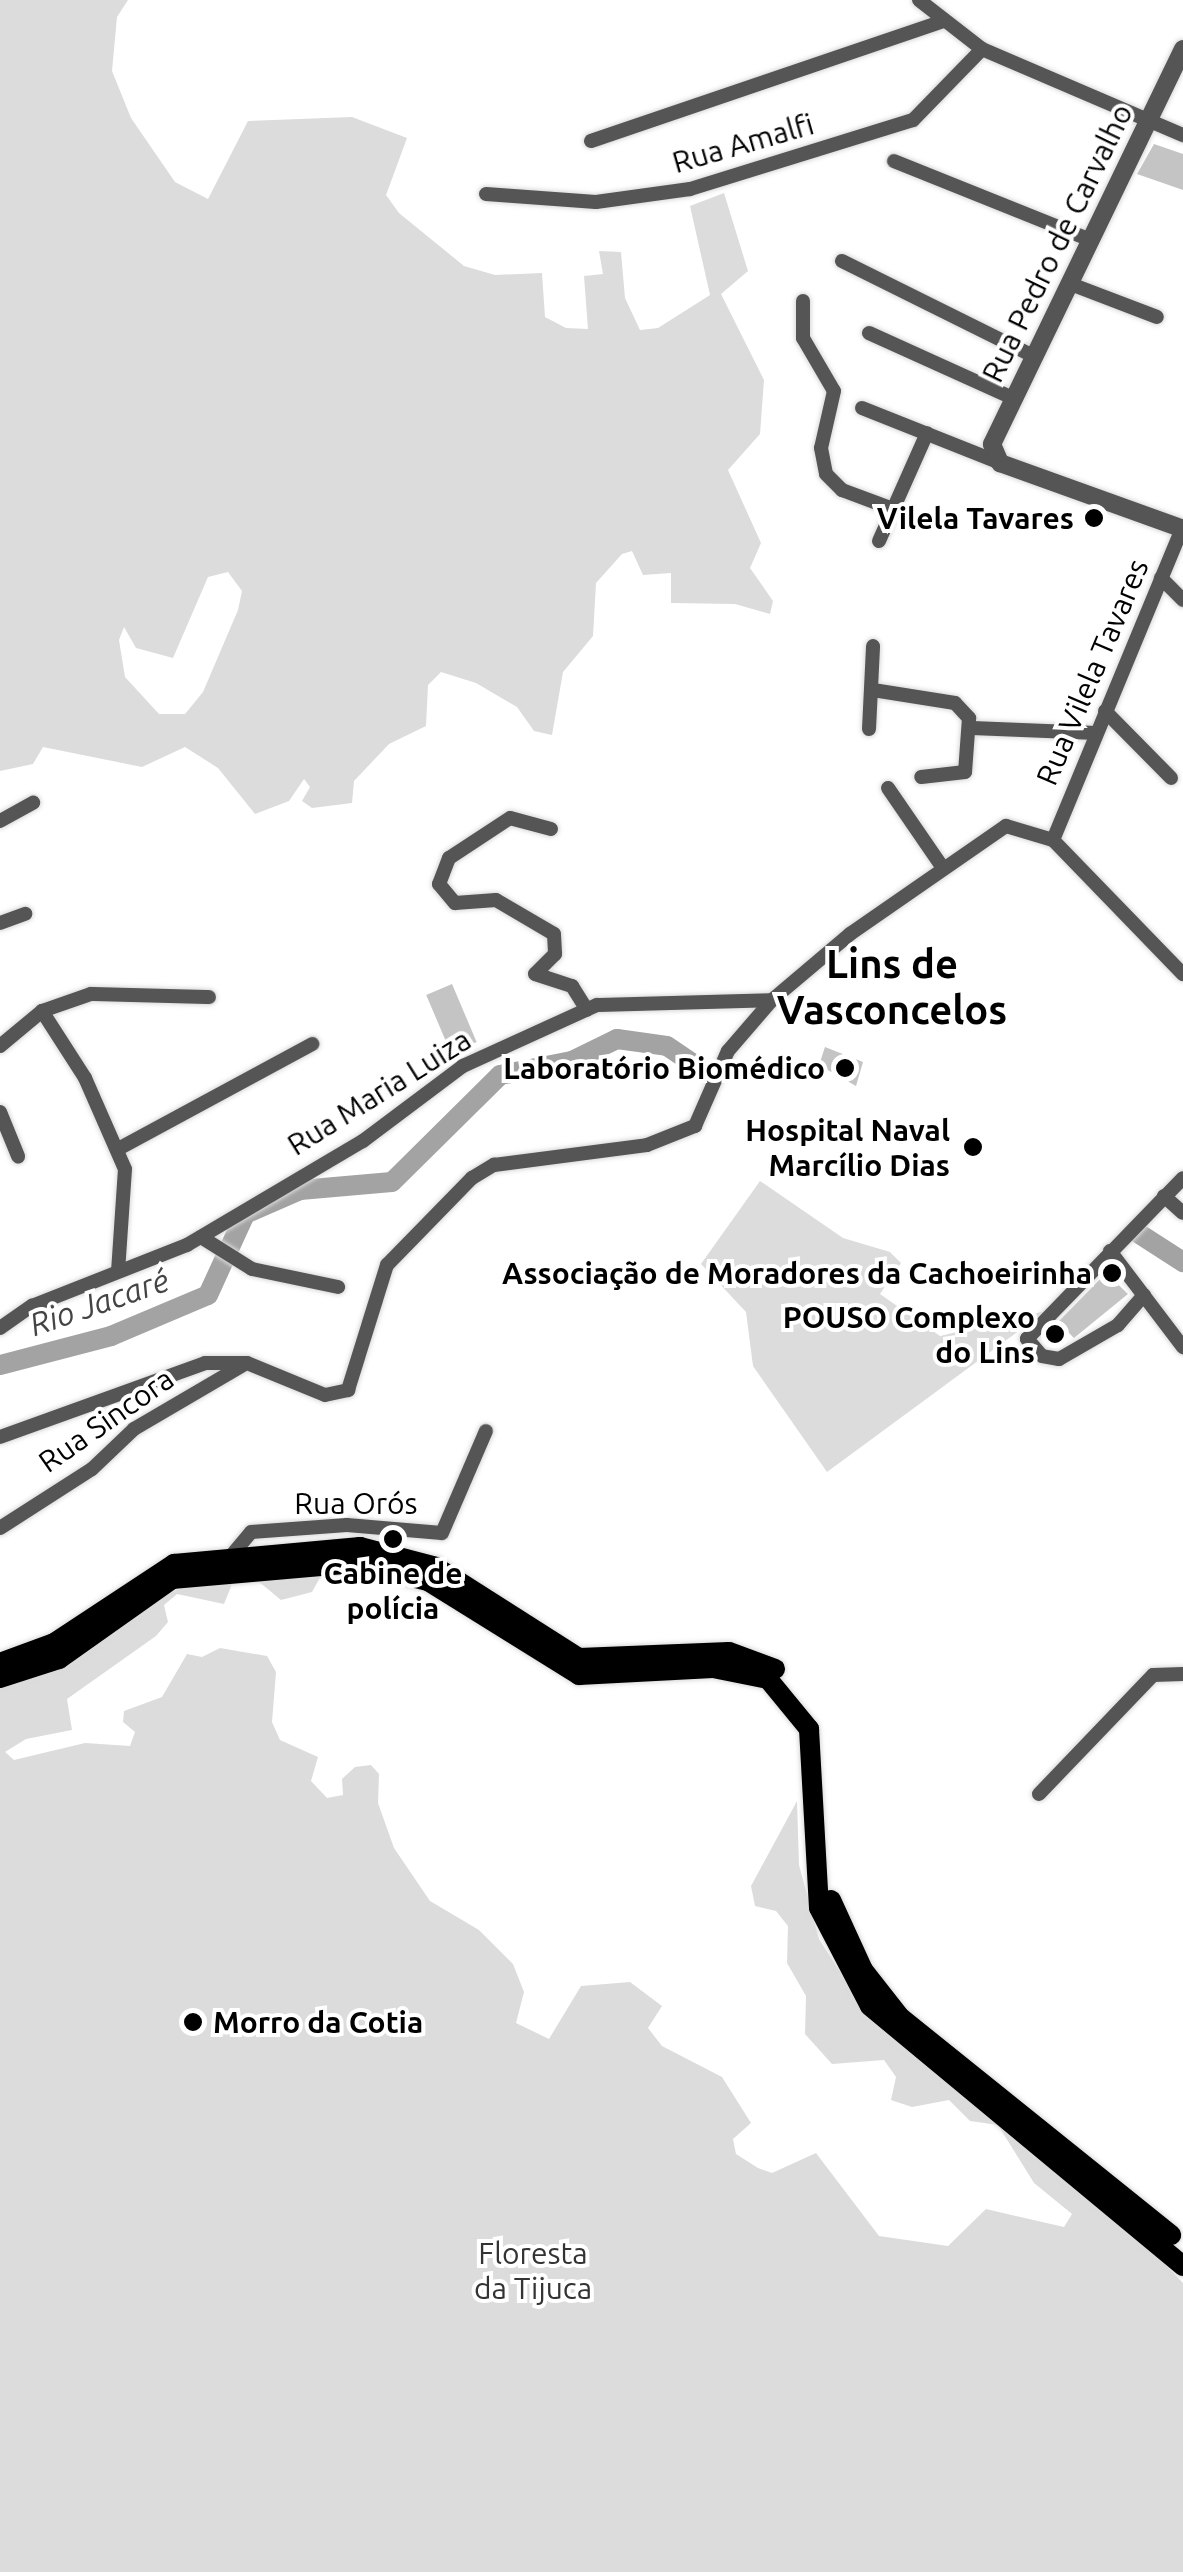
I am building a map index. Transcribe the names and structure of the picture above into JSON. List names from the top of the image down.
{
  "streets": {
    "street": [
      "Rua Amalfi",
      "Rua Pedro de Carvalho",
      "Rua Vilela Tavares",
      "Rua Maria Luiza",
      "Rua Sincora",
      "Rua Orós"
    ]
  },
  "crossings": [
    ["Rua Maria Luiza", "Rua Sincora"]
  ],
  "districts": ["Lins de Vasconcelos"],
  "water": ["Rio Jacaré"],
  "parks": ["Floresta da Tijuca"],
  "places": [
    "Vilela Tavares",
    "Laboratório Biomédico",
    "Hospital Naval Marcílio Dias",
    "Associação de Moradores da Cachoeirinha",
    "POUSO Complexo do Lins",
    "Cabine de polícia",
    "Morro da Cotia"
  ]
}
